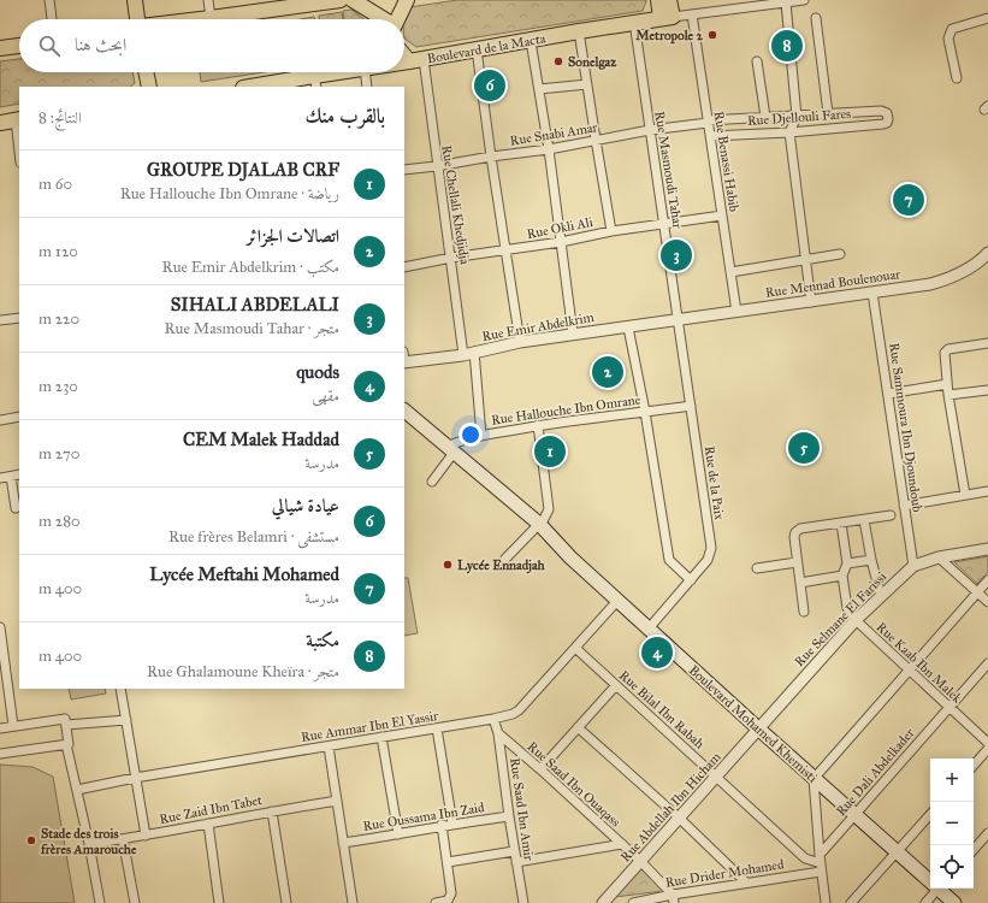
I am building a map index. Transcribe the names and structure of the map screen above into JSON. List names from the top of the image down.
{
  "streets": {
    "main road": ["Boulevard de la Macta", "Boulevard Mohamed Khemisti"],
    "street": [
      "Rue Djellouli Fares",
      "Rue Snabi Amar",
      "Rue Benassi Habib",
      "Rue Masmoudi Tahar",
      "Rue Chellali Khedjidja",
      "Rue Okli Ali",
      "Rue Mennad Boulenouar",
      "Rue Emir Abdelkrim",
      "Rue Hallouche Ibn Omrane",
      "Rue Sammoura Ibn Djoundoub",
      "Rue de la Paix",
      "Rue Selmane El Farissi",
      "Rue Kaab Ibn Malek",
      "Rue Bilal Ibn Rabah",
      "Rue Ammar Ibn El Yassir",
      "Rue Dali Abdelkader",
      "Rue Saad Ibn Ouaqass",
      "Rue Abdellah Ibn Hicham",
      "Rue Zaid Ibn Tabet",
      "Rue Saad Ibn Amir",
      "Rue Oussama Ibn Zaid",
      "Rue Drider Mohamed"
    ]
  },
  "crossings": [
    ["Boulevard de la Macta", "Rue Masmoudi Tahar"],
    ["Boulevard de la Macta", "Rue Chellali Khedjidja"],
    ["Rue Djellouli Fares", "Rue Snabi Amar"],
    ["Rue Djellouli Fares", "Rue Benassi Habib"],
    ["Rue Snabi Amar", "Rue Benassi Habib"],
    ["Rue Snabi Amar", "Rue Masmoudi Tahar"],
    ["Rue Snabi Amar", "Rue Chellali Khedjidja"],
    ["Rue Benassi Habib", "Rue Okli Ali"],
    ["Rue Benassi Habib", "Rue Mennad Boulenouar"],
    ["Rue Masmoudi Tahar", "Rue Okli Ali"],
    ["Rue Masmoudi Tahar", "Rue Mennad Boulenouar"],
    ["Rue Masmoudi Tahar", "Rue Emir Abdelkrim"],
    ["Rue Masmoudi Tahar", "Rue de la Paix"],
    ["Rue Chellali Khedjidja", "Rue Okli Ali"],
    ["Rue Chellali Khedjidja", "Rue Emir Abdelkrim"],
    ["Rue Chellali Khedjidja", "Rue Hallouche Ibn Omrane"],
    ["Rue Mennad Boulenouar", "Rue Emir Abdelkrim"],
    ["Rue Mennad Boulenouar", "Rue Sammoura Ibn Djoundoub"],
    ["Rue Mennad Boulenouar", "Rue de la Paix"],
    ["Rue Emir Abdelkrim", "Rue de la Paix"],
    ["Rue Hallouche Ibn Omrane", "Rue de la Paix"],
    ["Rue Hallouche Ibn Omrane", "Boulevard Mohamed Khemisti"],
    ["Rue Sammoura Ibn Djoundoub", "Rue Selmane El Farissi"],
    ["Rue de la Paix", "Boulevard Mohamed Khemisti"],
    ["Rue Selmane El Farissi", "Rue Kaab Ibn Malek"],
    ["Rue Selmane El Farissi", "Boulevard Mohamed Khemisti"],
    ["Rue Selmane El Farissi", "Rue Abdellah Ibn Hicham"],
    ["Rue Kaab Ibn Malek", "Rue Dali Abdelkader"],
    ["Rue Bilal Ibn Rabah", "Rue Ammar Ibn El Yassir"],
    ["Rue Bilal Ibn Rabah", "Rue Dali Abdelkader"],
    ["Rue Bilal Ibn Rabah", "Rue Abdellah Ibn Hicham"],
    ["Rue Bilal Ibn Rabah", "Rue Drider Mohamed"],
    ["Boulevard Mohamed Khemisti", "Rue Ammar Ibn El Yassir"],
    ["Boulevard Mohamed Khemisti", "Rue Dali Abdelkader"],
    ["Boulevard Mohamed Khemisti", "Rue Abdellah Ibn Hicham"],
    ["Rue Ammar Ibn El Yassir", "Rue Saad Ibn Amir"],
    ["Rue Dali Abdelkader", "Rue Drider Mohamed"],
    ["Rue Saad Ibn Ouaqass", "Rue Abdellah Ibn Hicham"],
    ["Rue Saad Ibn Ouaqass", "Rue Saad Ibn Amir"],
    ["Rue Saad Ibn Ouaqass", "Rue Drider Mohamed"],
    ["Rue Saad Ibn Amir", "Rue Oussama Ibn Zaid"]
  ],
  "places": [
    "Metropole 2",
    "Sonelgaz",
    "Lycée Ennadjah",
    "Stade des trois frères Amarouche"
  ],
  "page": {
    "search": "ابحث هنا",
    "pins": [
      "8",
      "6",
      "7",
      "3",
      "2",
      "5",
      "1",
      "4"
    ],
    "heading": ["بالقرب منك", "النتائج: 8"],
    "list": [
      {
        "mark": "1",
        "name": "GROUPE DJALAB CRF",
        "note": "رياضة · Rue Hallouche Ibn Omrane",
        "value": "60 m"
      },
      {
        "mark": "2",
        "name": "اتصالات الجزائر",
        "note": "مكتب · Rue Emir Abdelkrim",
        "value": "120 m"
      },
      {
        "mark": "3",
        "name": "SIHALI ABDELALI",
        "note": "متجر · Rue Masmoudi Tahar",
        "value": "220 m"
      },
      {
        "mark": "4",
        "name": "quods",
        "note": "مقهى",
        "value": "230 m"
      },
      {
        "mark": "5",
        "name": "CEM Malek Haddad",
        "note": "مدرسة",
        "value": "270 m"
      },
      {
        "mark": "6",
        "name": "عيادة شيالي",
        "note": "مستشفى · Rue frères Belamri",
        "value": "280 m"
      },
      {
        "mark": "7",
        "name": "Lycée Meftahi Mohamed",
        "note": "مدرسة",
        "value": "400 m"
      },
      {
        "mark": "8",
        "name": "مكتبة",
        "note": "متجر · Rue Ghalamoune Kheïra",
        "value": "400 m"
      }
    ],
    "map_buttons": ["+", "−"]
  }
}
